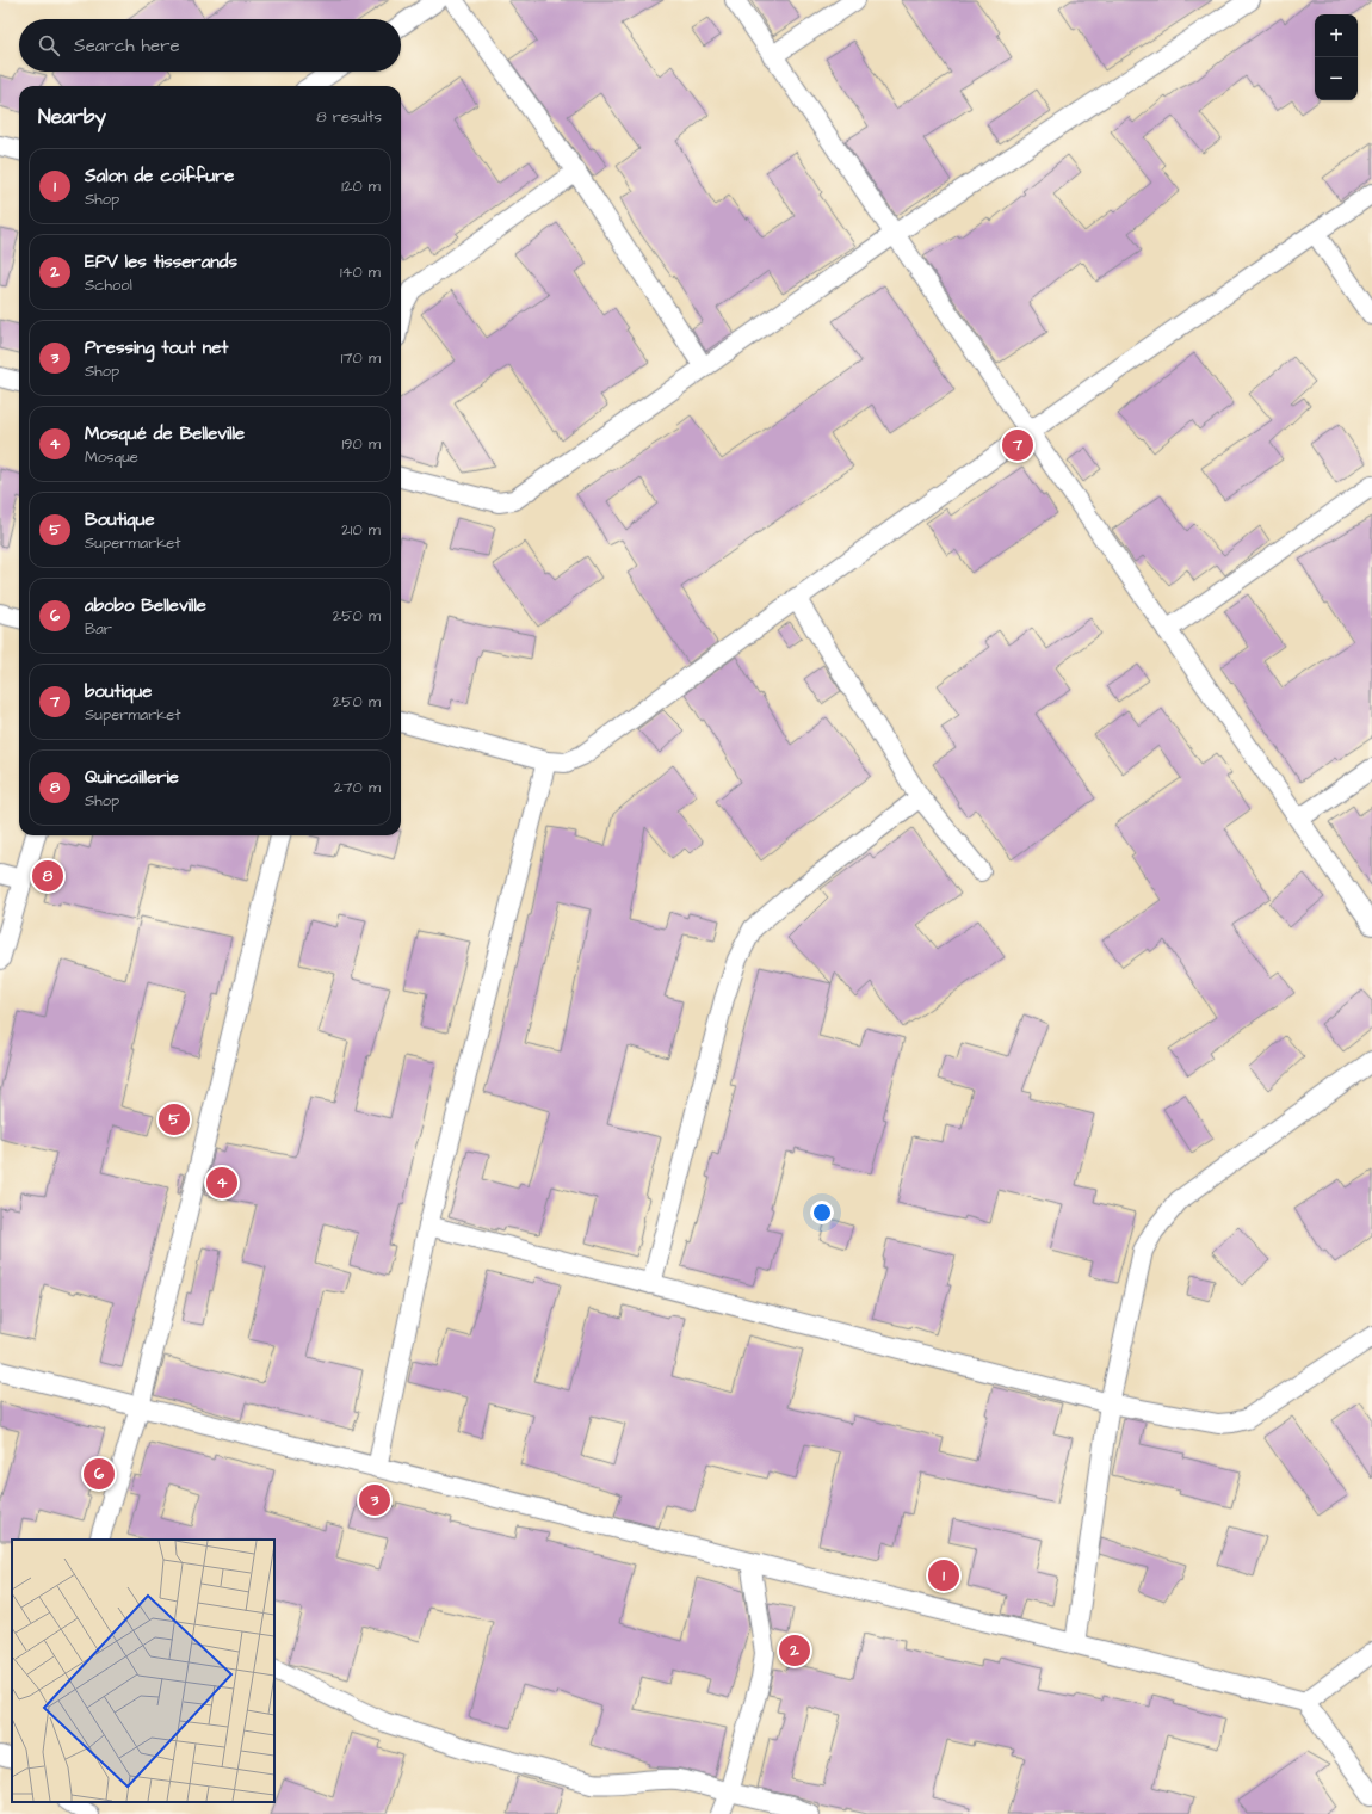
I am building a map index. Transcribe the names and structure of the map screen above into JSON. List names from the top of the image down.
{
  "page": {
    "map_buttons": ["+", "−"],
    "search": "Search here",
    "heading": ["Nearby", "8 results"],
    "list": [
      {
        "mark": "1",
        "name": "Salon de coiffure",
        "note": "Shop",
        "value": "120 m"
      },
      {
        "mark": "2",
        "name": "EPV les tisserands",
        "note": "School",
        "value": "140 m"
      },
      {
        "mark": "3",
        "name": "Pressing tout net",
        "note": "Shop",
        "value": "170 m"
      },
      {
        "mark": "4",
        "name": "Mosqué de Belleville",
        "note": "Mosque",
        "value": "190 m"
      },
      {
        "mark": "5",
        "name": "Boutique",
        "note": "Supermarket",
        "value": "210 m"
      },
      {
        "mark": "6",
        "name": "abobo Belleville",
        "note": "Bar",
        "value": "250 m"
      },
      {
        "mark": "7",
        "name": "boutique",
        "note": "Supermarket",
        "value": "250 m"
      },
      {
        "mark": "8",
        "name": "Quincaillerie",
        "note": "Shop",
        "value": "270 m"
      }
    ],
    "pins": [
      "7",
      "8",
      "5",
      "4",
      "6",
      "3",
      "1",
      "2"
    ]
  }
}
